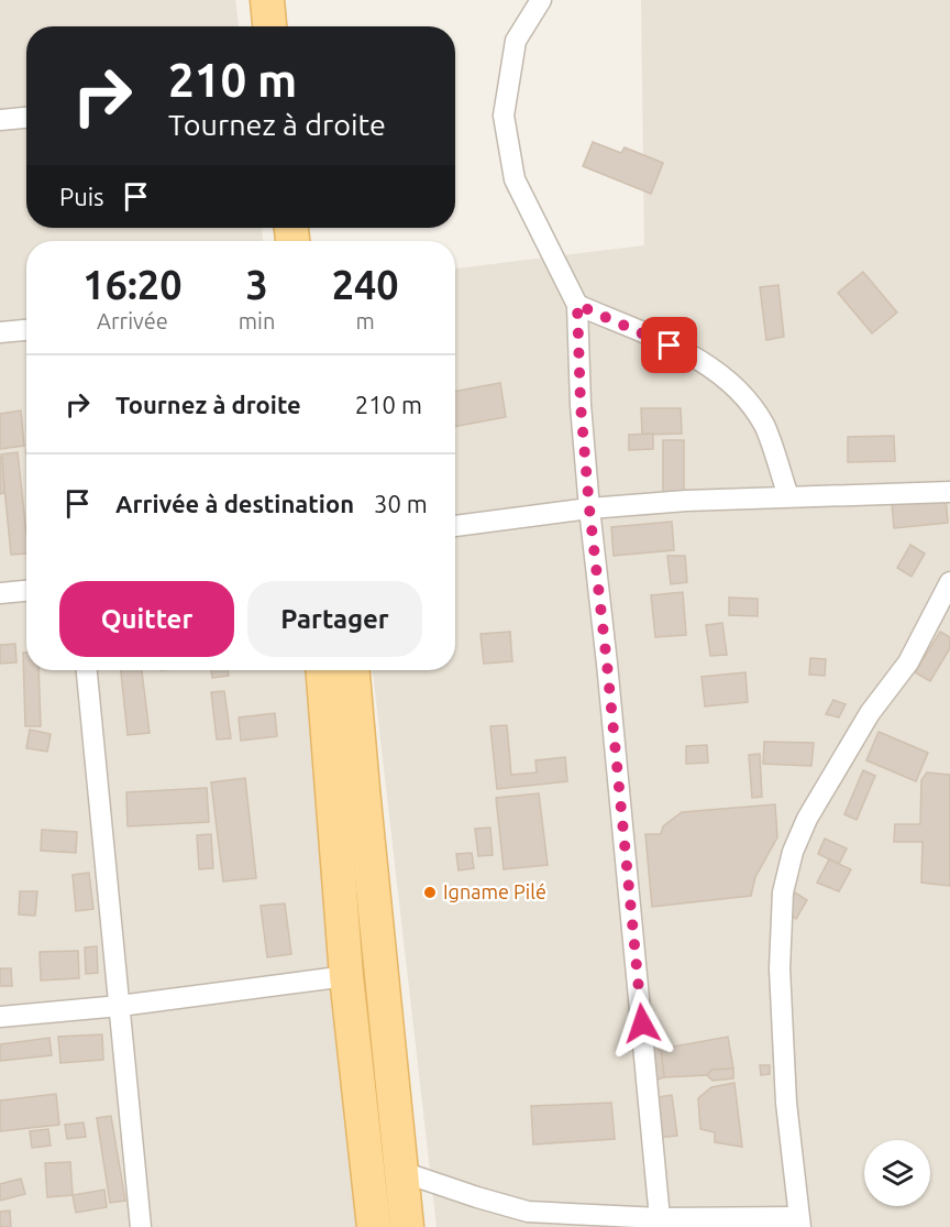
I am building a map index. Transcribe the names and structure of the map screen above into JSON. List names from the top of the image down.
{
  "places": ["Igname Pilé"],
  "page": {
    "turn": ["210 m", "Tournez à droite"],
    "then": "Puis",
    "eta": [
      "16:20",
      "Arrivée",
      "3",
      "min",
      "240",
      "m"
    ],
    "list": [
      {
        "name": "Tournez à droite",
        "value": "210 m"
      },
      {
        "name": "Arrivée à destination",
        "value": "30 m"
      }
    ],
    "buttons": ["Quitter", "Partager"]
  }
}
